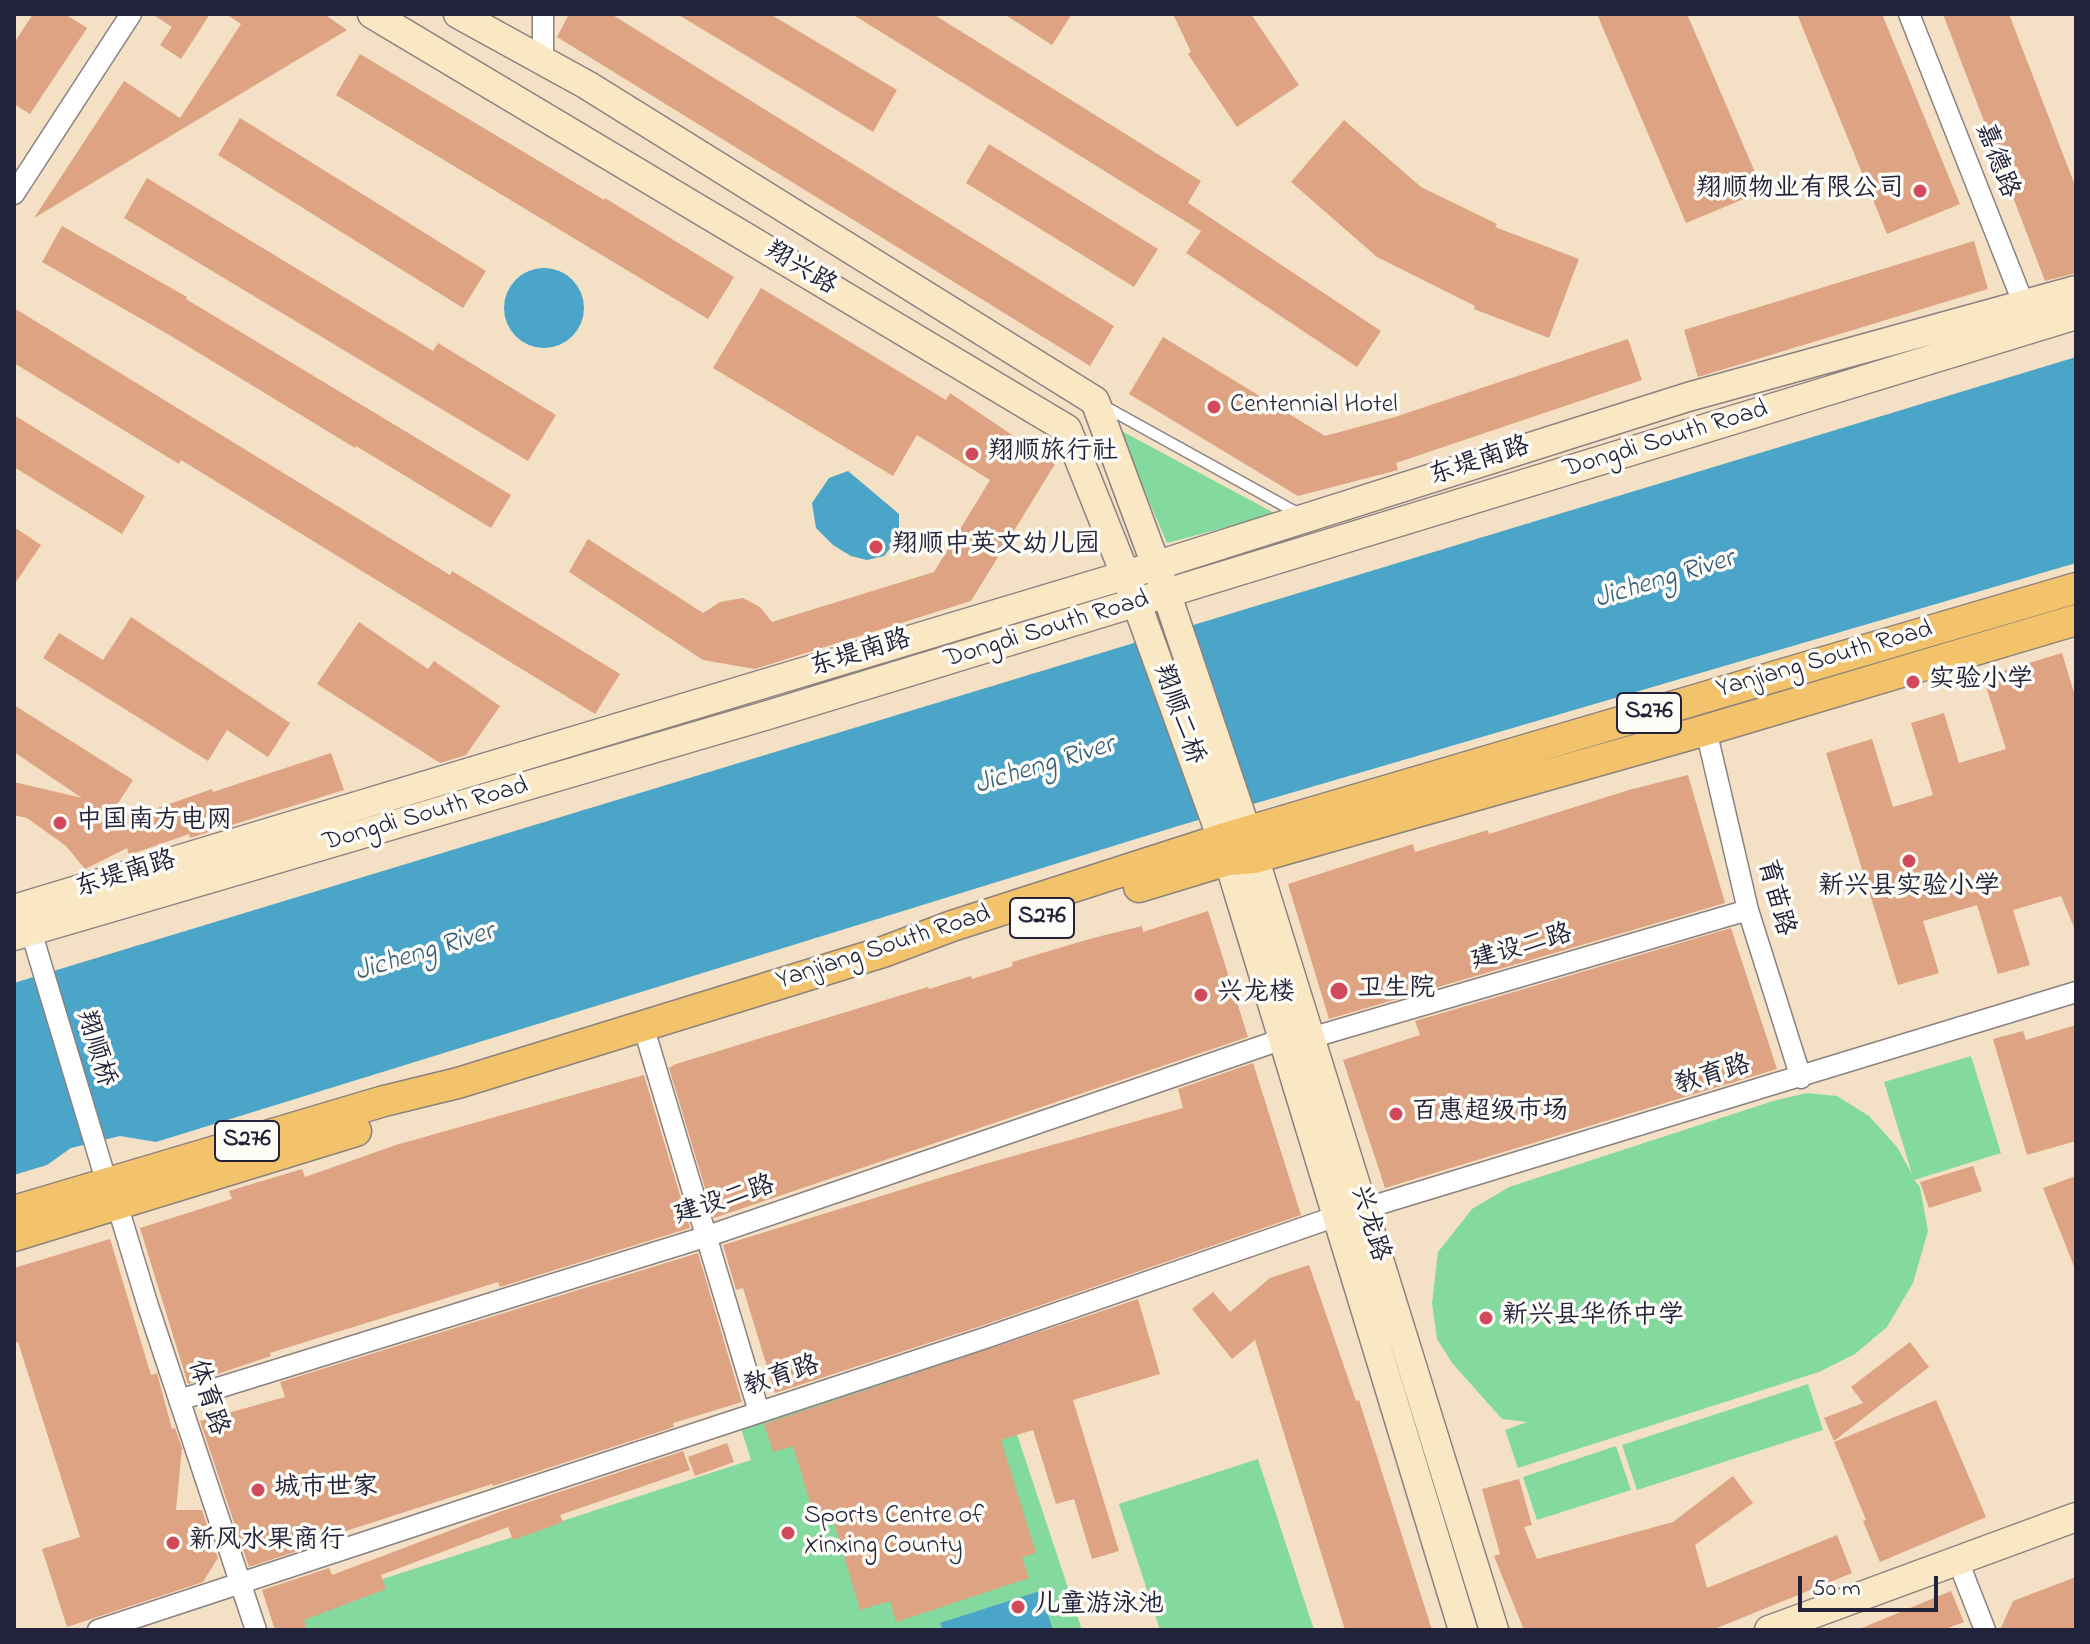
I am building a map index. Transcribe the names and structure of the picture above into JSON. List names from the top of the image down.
{
  "streets": {
    "main road": [
      "翔兴路",
      "Dongdi South Road",
      "东堤南路",
      "Yanjiang South Road",
      "S276",
      "翔顺二桥",
      "兴龙路"
    ],
    "street": [
      "嘉德路",
      "育苗路",
      "建设二路",
      "翔顺桥",
      "教育路",
      "体育路"
    ]
  },
  "crossings": [
    ["嘉德路", "Dongdi South Road"],
    ["嘉德路", "东堤南路"],
    ["翔兴路", "Dongdi South Road"],
    ["翔兴路", "东堤南路"],
    ["翔兴路", "翔顺二桥"],
    ["Dongdi South Road", "东堤南路"],
    ["Dongdi South Road", "翔顺二桥"],
    ["Dongdi South Road", "翔顺桥"],
    ["东堤南路", "翔顺桥"],
    ["Yanjiang South Road", "翔顺二桥"],
    ["Yanjiang South Road", "育苗路"],
    ["Yanjiang South Road", "翔顺桥"],
    ["Yanjiang South Road", "兴龙路"],
    ["Yanjiang South Road", "体育路"],
    ["翔顺二桥", "兴龙路"],
    ["育苗路", "建设二路"],
    ["育苗路", "教育路"],
    ["建设二路", "兴龙路"],
    ["建设二路", "体育路"],
    ["翔顺桥", "体育路"],
    ["教育路", "兴龙路"],
    ["教育路", "体育路"]
  ],
  "water": ["Jicheng River"],
  "places": [
    "翔顺物业有限公司",
    "Centennial Hotel",
    "翔顺旅行社",
    "翔顺中英文幼儿园",
    "实验小学",
    "中国南方电网",
    "新兴县实验小学",
    "卫生院",
    "兴龙楼",
    "百惠超级市场",
    "新兴县华侨中学",
    "城市世家",
    "Sports Centre of Xinxing County",
    "新风水果商行",
    "儿童游泳池"
  ],
  "scale_bar": "50 m"
}
